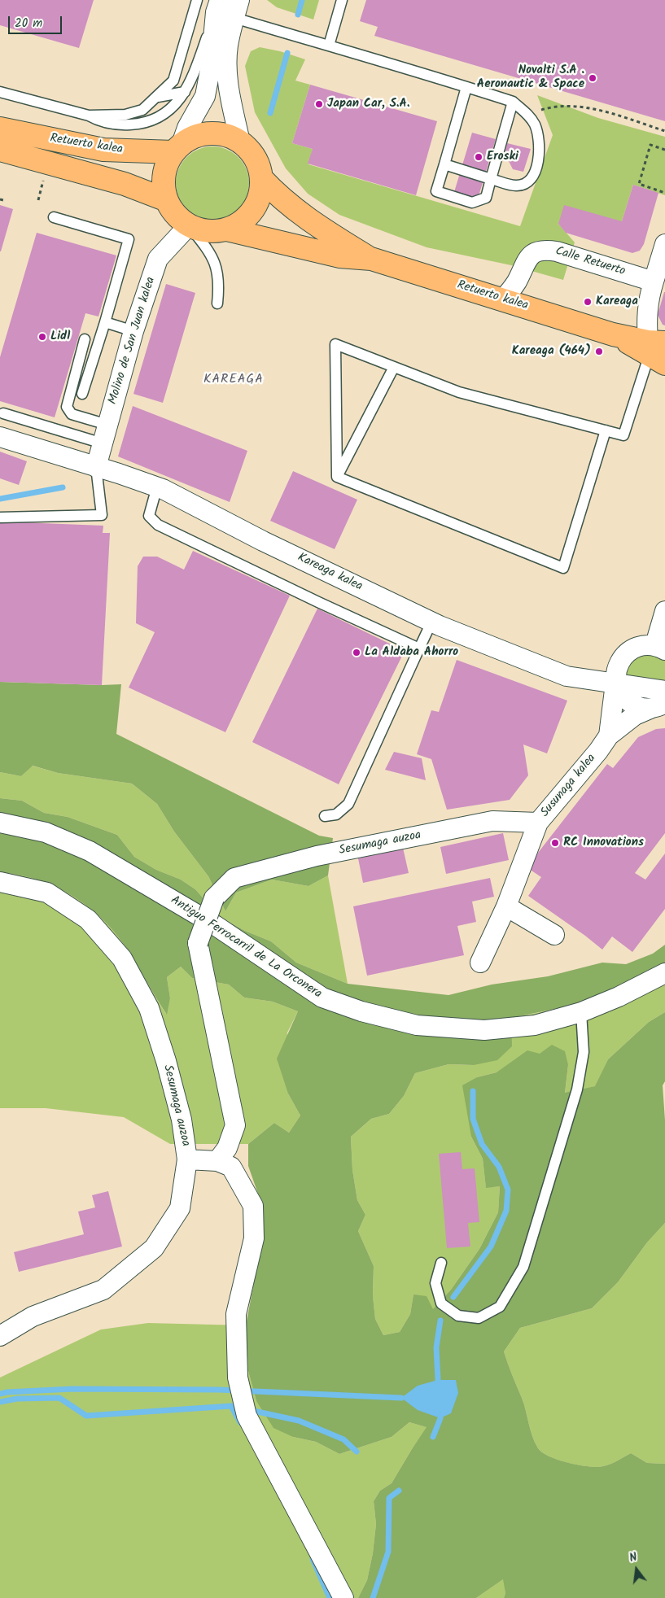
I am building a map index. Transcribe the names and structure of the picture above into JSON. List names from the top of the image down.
{
  "streets": {
    "main road": ["Retuerto kalea"],
    "street": [
      "Calle Retuerto",
      "Molino de San Juan kalea",
      "Kareaga kalea",
      "Susunaga kalea",
      "Sesumaga auzoa",
      "Antiguo Ferrocarril de La Orconera"
    ]
  },
  "crossings": [
    ["Retuerto kalea", "Calle Retuerto"],
    ["Retuerto kalea", "Molino de San Juan kalea"],
    ["Molino de San Juan kalea", "Kareaga kalea"],
    ["Susunaga kalea", "Sesumaga auzoa"]
  ],
  "districts": ["KAREAGA"],
  "places": [
    "Novalti S.A . Aeronautic & Space",
    "Japan Car, S.A.",
    "Eroski",
    "Kareaga",
    "Lidl",
    "Kareaga (464)",
    "La Aldaba Ahorro",
    "RC Innovations"
  ],
  "scale_bar": "20 m",
  "north": "top"
}
